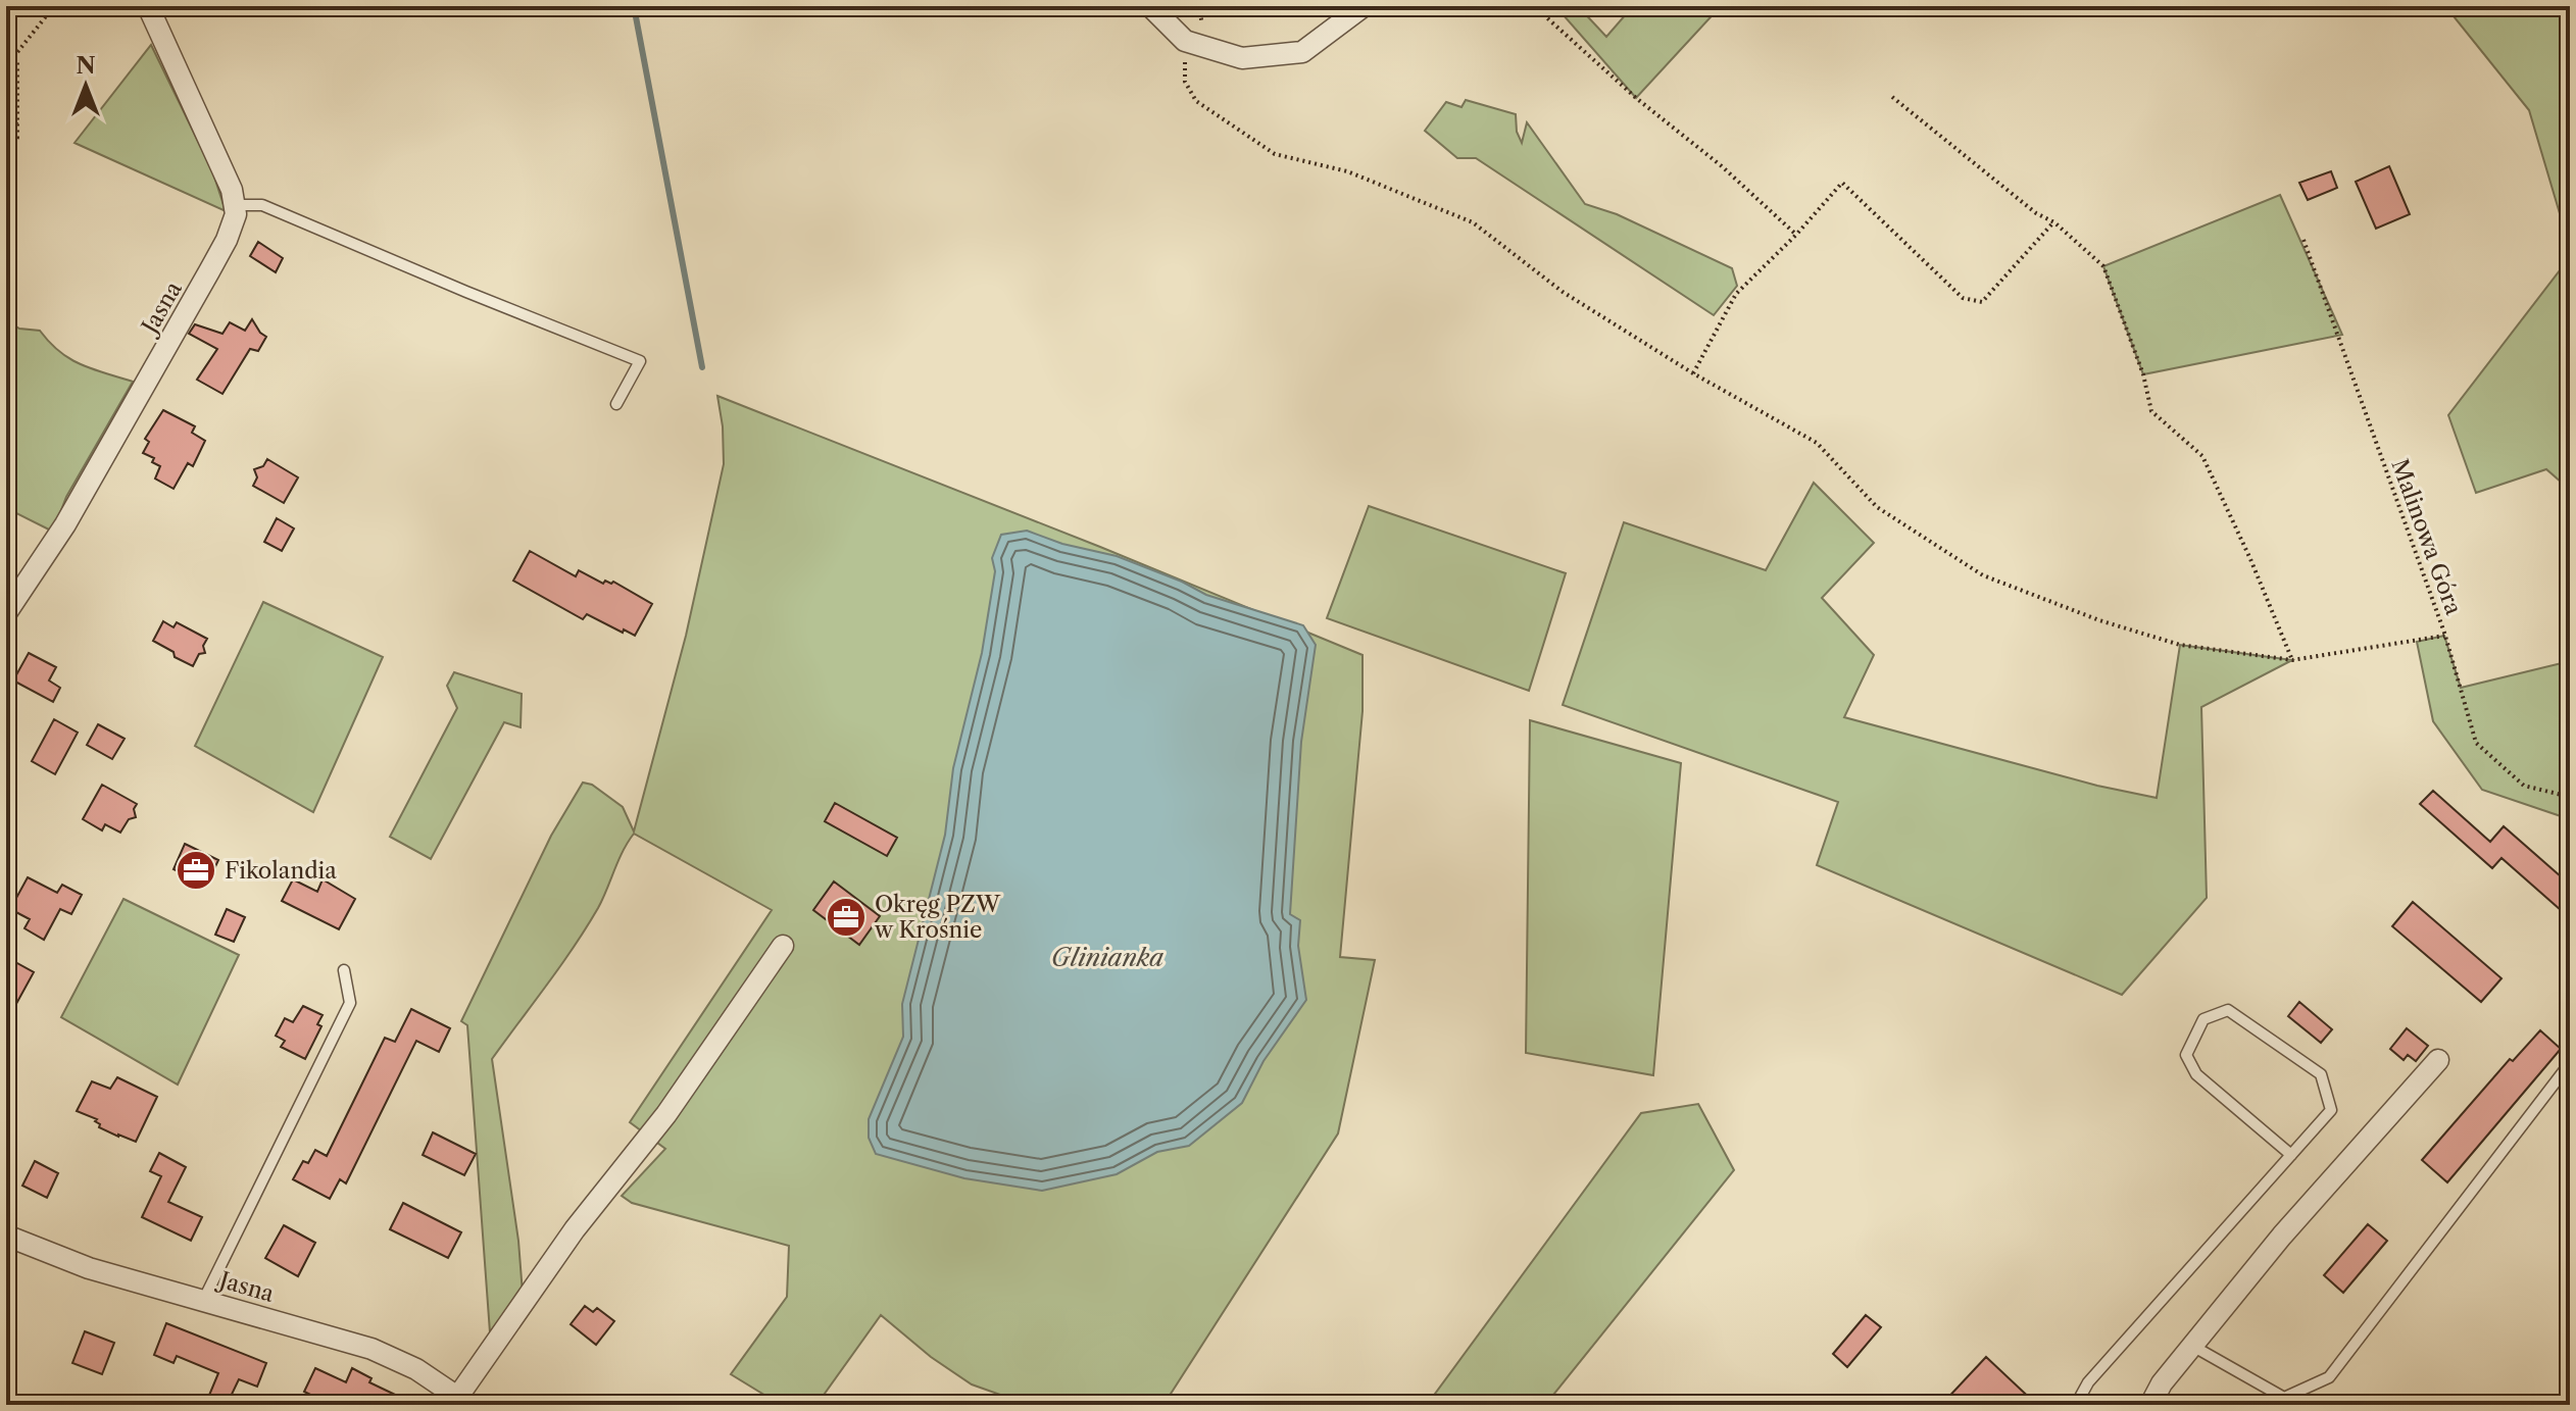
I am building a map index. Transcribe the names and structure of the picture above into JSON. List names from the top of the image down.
{
  "streets": {
    "street": ["Jasna"],
    "path": ["Malinowa Góra"]
  },
  "water": ["Glinianka"],
  "places": {
    "office": ["Fikolandia", "Okręg PZW w Krośnie"]
  },
  "north": "top"
}
